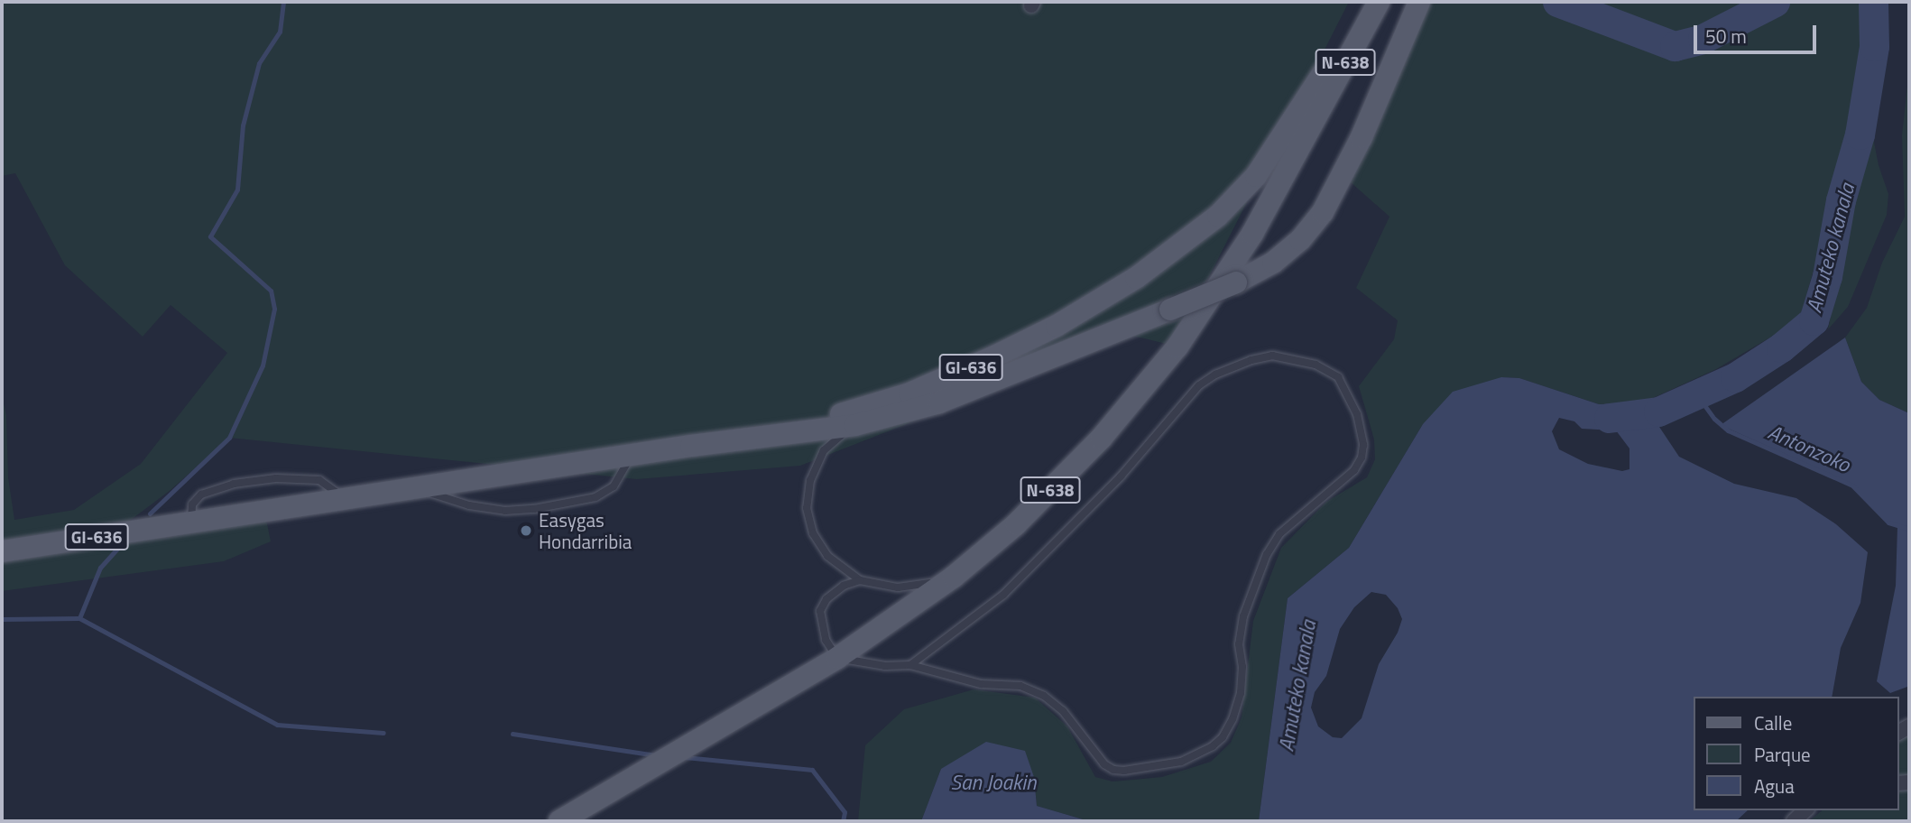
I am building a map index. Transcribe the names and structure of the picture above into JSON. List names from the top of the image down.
{
  "streets": {
    "main road": ["N-638", "GI-636"]
  },
  "crossings": [
    ["N-638", "GI-636"]
  ],
  "water": ["Amuteko kanala", "Antonzoko", "San Joakin"],
  "places": ["Easygas Hondarribia"],
  "legend": ["Calle", "Parque", "Agua"],
  "scale_bar": "50 m"
}
